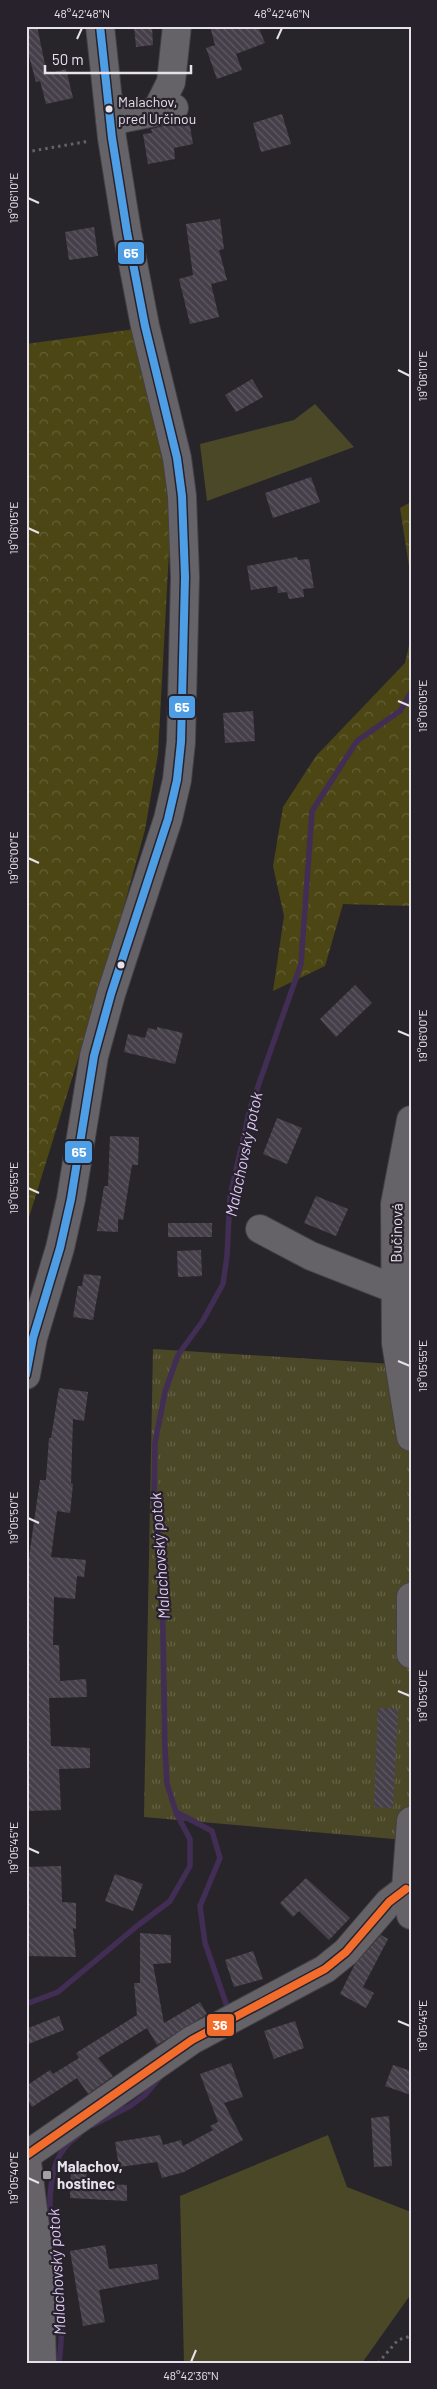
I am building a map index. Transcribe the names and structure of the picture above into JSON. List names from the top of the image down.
{
  "streets": {
    "street": ["Bučinová"]
  },
  "water": ["Malachovský potok"],
  "places": {
    "other": ["Malachov, pred Určinou"],
    "transit": ["Malachov, hostinec"]
  },
  "lines": ["transit line 65", "transit line 36"],
  "scale_bar": "50 m",
  "coordinates": [
    "48°42'48\"N",
    "48°42'46\"N",
    "19°06'10\"E",
    "19°06'05\"E",
    "19°06'00\"E",
    "19°05'55\"E",
    "19°05'50\"E",
    "19°05'45\"E",
    "19°05'40\"E",
    "48°42'36\"N"
  ]
}
